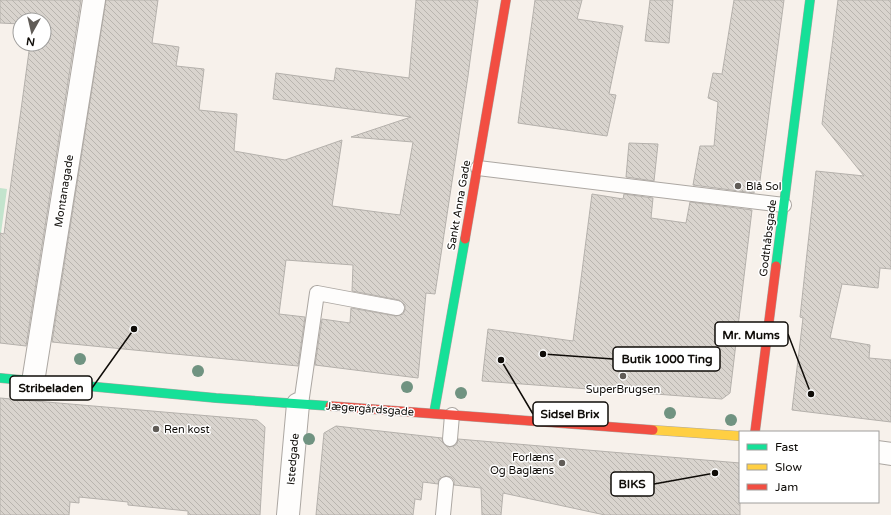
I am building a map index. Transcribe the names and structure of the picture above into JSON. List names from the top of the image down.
{
  "streets": {
    "street": [
      "Montanagade",
      "Sankt Anna Gade",
      "Godthåbsgade",
      "Jægergårdsgade",
      "Istedgade"
    ]
  },
  "crossings": [
    ["Montanagade", "Jægergårdsgade"],
    ["Sankt Anna Gade", "Jægergårdsgade"],
    ["Jægergårdsgade", "Istedgade"]
  ],
  "places": [
    "Blå Sol",
    "Stribeladen",
    "Butik 1000 Ting",
    "Sidsel Brix",
    "SuperBrugsen",
    "Mr. Mums",
    "Ren kost",
    "Forlæns Og Baglæns",
    "BIKS"
  ],
  "legend": ["Fast", "Slow", "Jam"],
  "north": "bottom"
}
